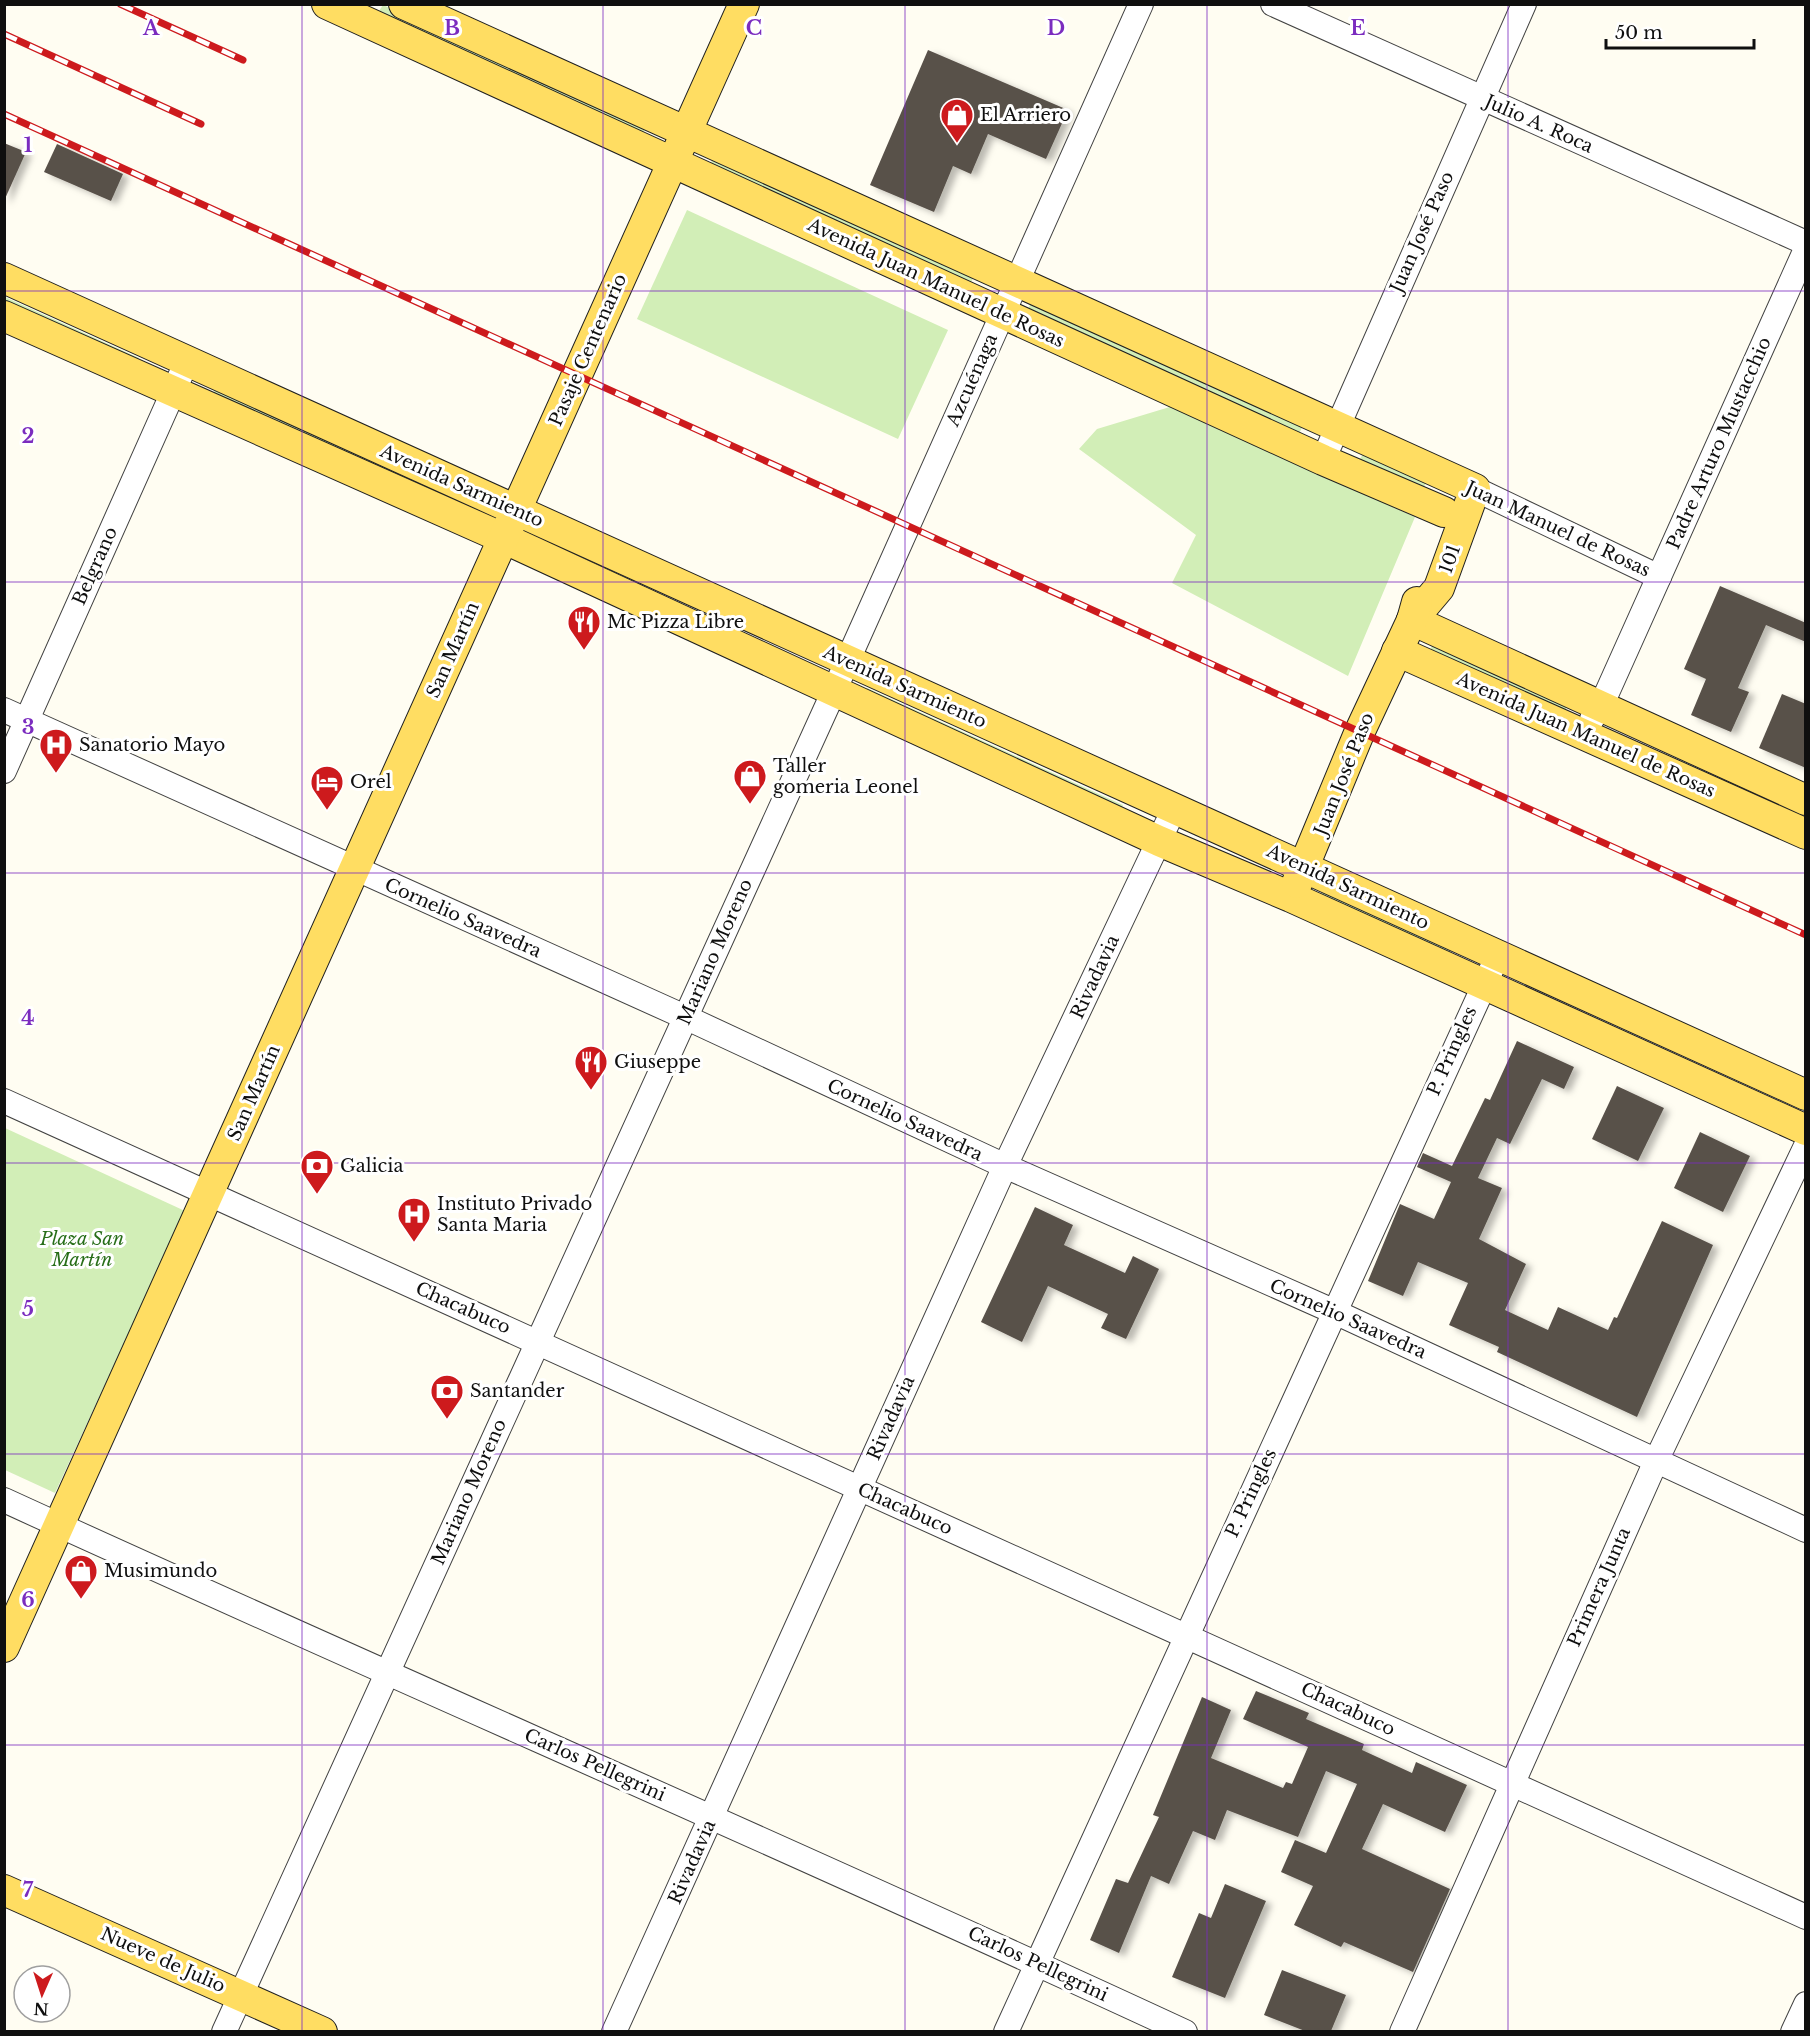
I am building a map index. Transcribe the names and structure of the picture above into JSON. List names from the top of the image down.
{
  "streets": {
    "main road": [
      "Juan José Paso",
      "Avenida Juan Manuel de Rosas",
      "Pasaje Centenario",
      "Avenida Sarmiento",
      "101",
      "San Martín",
      "Nueve de Julio"
    ],
    "street": [
      "Julio A. Roca",
      "Azcuénaga",
      "Padre Arturo Mustacchio",
      "Juan Manuel de Rosas",
      "Belgrano",
      "Cornelio Saavedra",
      "Mariano Moreno",
      "Rivadavia",
      "P. Pringles",
      "Chacabuco",
      "Primera Junta",
      "Carlos Pellegrini"
    ]
  },
  "crossings": [
    ["Julio A. Roca", "Juan José Paso"],
    ["Juan José Paso", "Avenida Juan Manuel de Rosas"],
    ["Juan José Paso", "Avenida Sarmiento"],
    ["Avenida Juan Manuel de Rosas", "Pasaje Centenario"],
    ["Avenida Juan Manuel de Rosas", "Azcuénaga"],
    ["Avenida Juan Manuel de Rosas", "Padre Arturo Mustacchio"],
    ["Avenida Juan Manuel de Rosas", "Juan Manuel de Rosas"],
    ["Avenida Juan Manuel de Rosas", "101"],
    ["Pasaje Centenario", "Avenida Sarmiento"],
    ["Pasaje Centenario", "San Martín"],
    ["Azcuénaga", "Avenida Sarmiento"],
    ["Azcuénaga", "Mariano Moreno"],
    ["Padre Arturo Mustacchio", "Juan Manuel de Rosas"],
    ["Avenida Sarmiento", "Belgrano"],
    ["Avenida Sarmiento", "San Martín"],
    ["Avenida Sarmiento", "Mariano Moreno"],
    ["Avenida Sarmiento", "Rivadavia"],
    ["Avenida Sarmiento", "P. Pringles"],
    ["Juan Manuel de Rosas", "101"],
    ["Belgrano", "Cornelio Saavedra"],
    ["San Martín", "Cornelio Saavedra"],
    ["San Martín", "Chacabuco"],
    ["San Martín", "Carlos Pellegrini"],
    ["Cornelio Saavedra", "Mariano Moreno"],
    ["Cornelio Saavedra", "Rivadavia"],
    ["Cornelio Saavedra", "P. Pringles"],
    ["Cornelio Saavedra", "Primera Junta"],
    ["Mariano Moreno", "Chacabuco"],
    ["Mariano Moreno", "Carlos Pellegrini"],
    ["Mariano Moreno", "Nueve de Julio"],
    ["Rivadavia", "Chacabuco"],
    ["Rivadavia", "Carlos Pellegrini"],
    ["P. Pringles", "Chacabuco"],
    ["P. Pringles", "Carlos Pellegrini"],
    ["Chacabuco", "Primera Junta"]
  ],
  "parks": ["Plaza San Martín"],
  "places": {
    "shop": ["El Arriero", "Taller gomeria Leonel", "Musimundo"],
    "restaurant": ["Mc Pizza Libre", "Giuseppe"],
    "hospital": ["Sanatorio Mayo", "Instituto Privado Santa Maria"],
    "hotel": ["Orel"],
    "bank": ["Galicia", "Santander"]
  },
  "scale_bar": "50 m",
  "north": "bottom",
  "grid": {
    "columns": [
      "A",
      "B",
      "C",
      "D",
      "E"
    ],
    "rows": [
      "1",
      "2",
      "3",
      "4",
      "5",
      "6",
      "7"
    ]
  }
}
